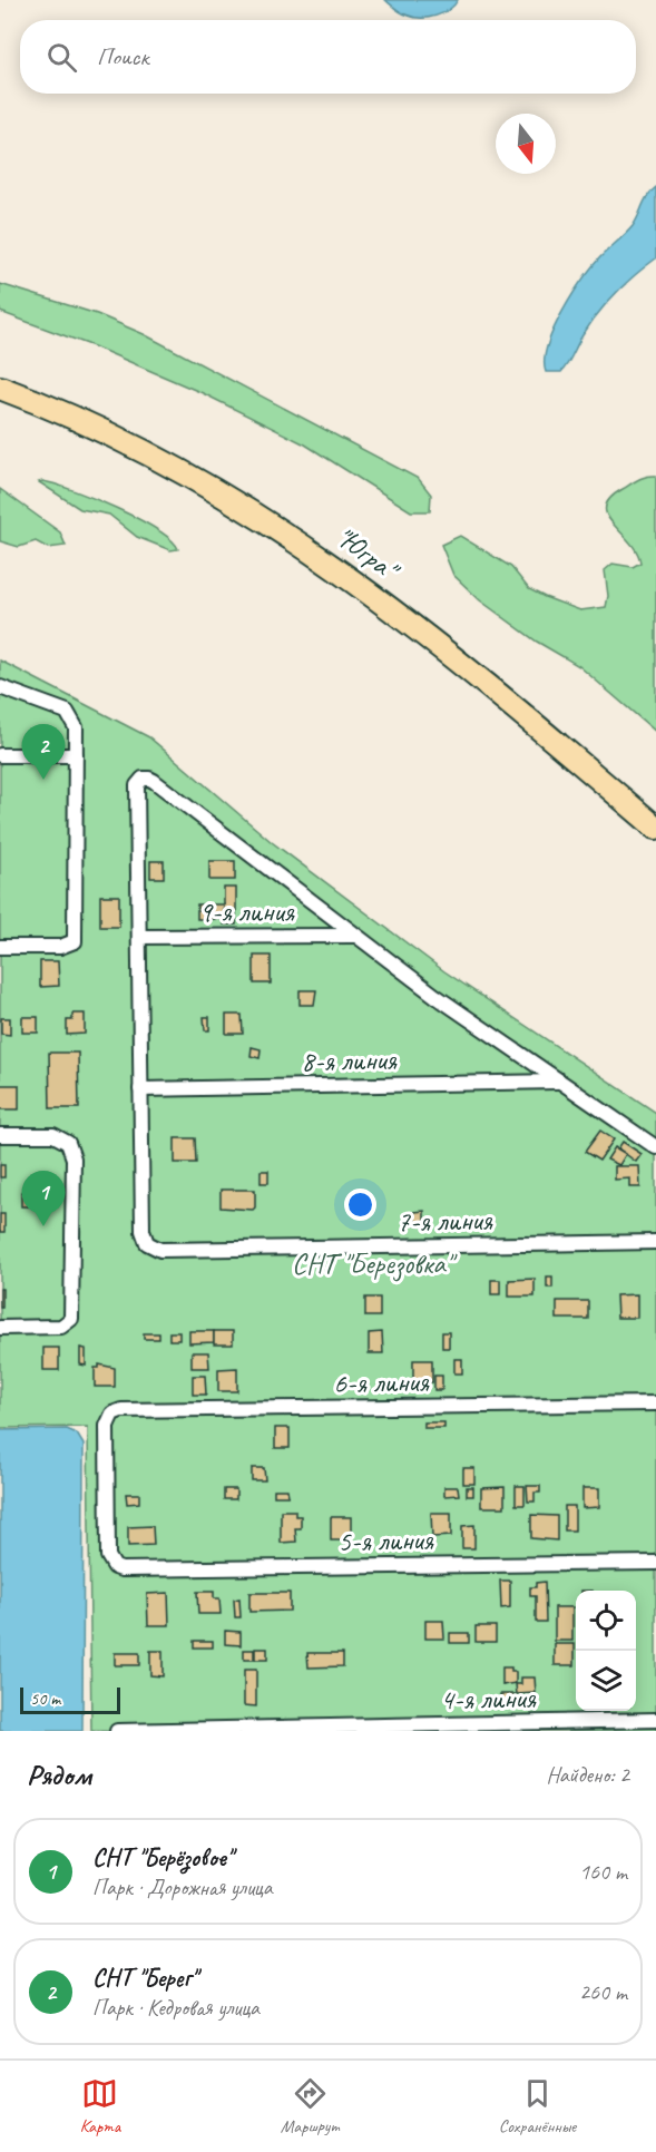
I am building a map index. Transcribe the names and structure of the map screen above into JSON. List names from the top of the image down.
{
  "streets": {
    "highway": ["\"Югра\""],
    "street": [
      "9-я линия",
      "8-я линия",
      "7-я линия",
      "6-я линия",
      "5-я линия",
      "4-я линия"
    ]
  },
  "crossings": [
    ["8-я линия", "7-я линия"],
    ["6-я линия", "5-я линия"]
  ],
  "parks": ["СНТ \"Березовка\""],
  "scale_bar": "50 m",
  "north": "bottom",
  "page": {
    "search": "Поиск",
    "pins": ["2", "1"],
    "scale": "50 m",
    "heading": ["Рядом", "Найдено: 2"],
    "list": [
      {
        "mark": "1",
        "name": "СНТ \"Берёзовое\"",
        "note": "Парк · Дорожная улица",
        "value": "160 m"
      },
      {
        "mark": "2",
        "name": "СНТ \"Берег\"",
        "note": "Парк · Кедровая улица",
        "value": "260 m"
      }
    ],
    "nav": ["Карта", "Маршрут", "Сохранённые"]
  }
}
